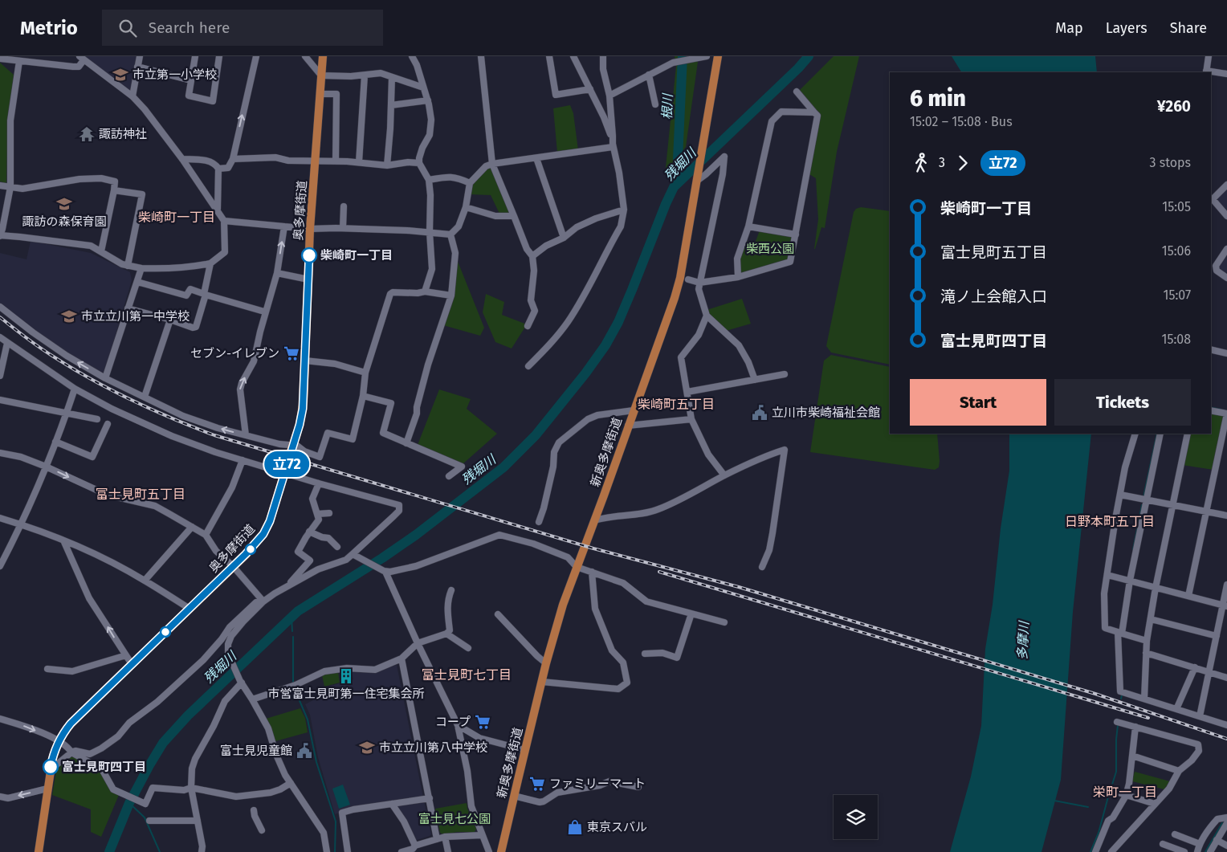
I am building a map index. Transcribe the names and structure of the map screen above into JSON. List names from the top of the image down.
{
  "streets": {
    "main road": ["奥多摩街道", "新奥多摩街道"]
  },
  "districts": [
    "柴崎町一丁目",
    "柴崎町五丁目",
    "富士見町五丁目",
    "日野本町五丁目",
    "富士見町七丁目",
    "栄町一丁目"
  ],
  "water": ["根川", "残堀川", "多摩川"],
  "parks": ["柴西公園", "富士見七公園"],
  "places": {
    "school or university": [
      "市立第一小学校",
      "諏訪の森保育園",
      "市立立川第一中学校",
      "市立立川第八中学校"
    ],
    "temple": ["諏訪神社"],
    "other": ["柴崎町一丁目", "富士見町四丁目"],
    "supermarket": ["セブン-イレブン", "コープ", "ファミリーマート"],
    "public building": ["立川市柴崎福祉会館", "富士見児童館"],
    "building": ["市営富士見町第一住宅集会所"],
    "shop": ["東京スバル"]
  },
  "lines": ["bus line 立72"],
  "page": {
    "header": "Metrio",
    "search": "Search here",
    "nav": ["Map", "Layers", "Share"],
    "on_map": "立72",
    "heading": ["6 min", "15:02 – 15:08 · Bus", "¥260"],
    "legs": ["3", "立72", "3 stops"],
    "list": [
      {
        "name": "柴崎町一丁目",
        "value": "15:05"
      },
      {
        "name": "富士見町五丁目",
        "value": "15:06"
      },
      {
        "name": "滝ノ上会館入口",
        "value": "15:07"
      },
      {
        "name": "富士見町四丁目",
        "value": "15:08"
      }
    ],
    "buttons": ["Start", "Tickets"]
  }
}
